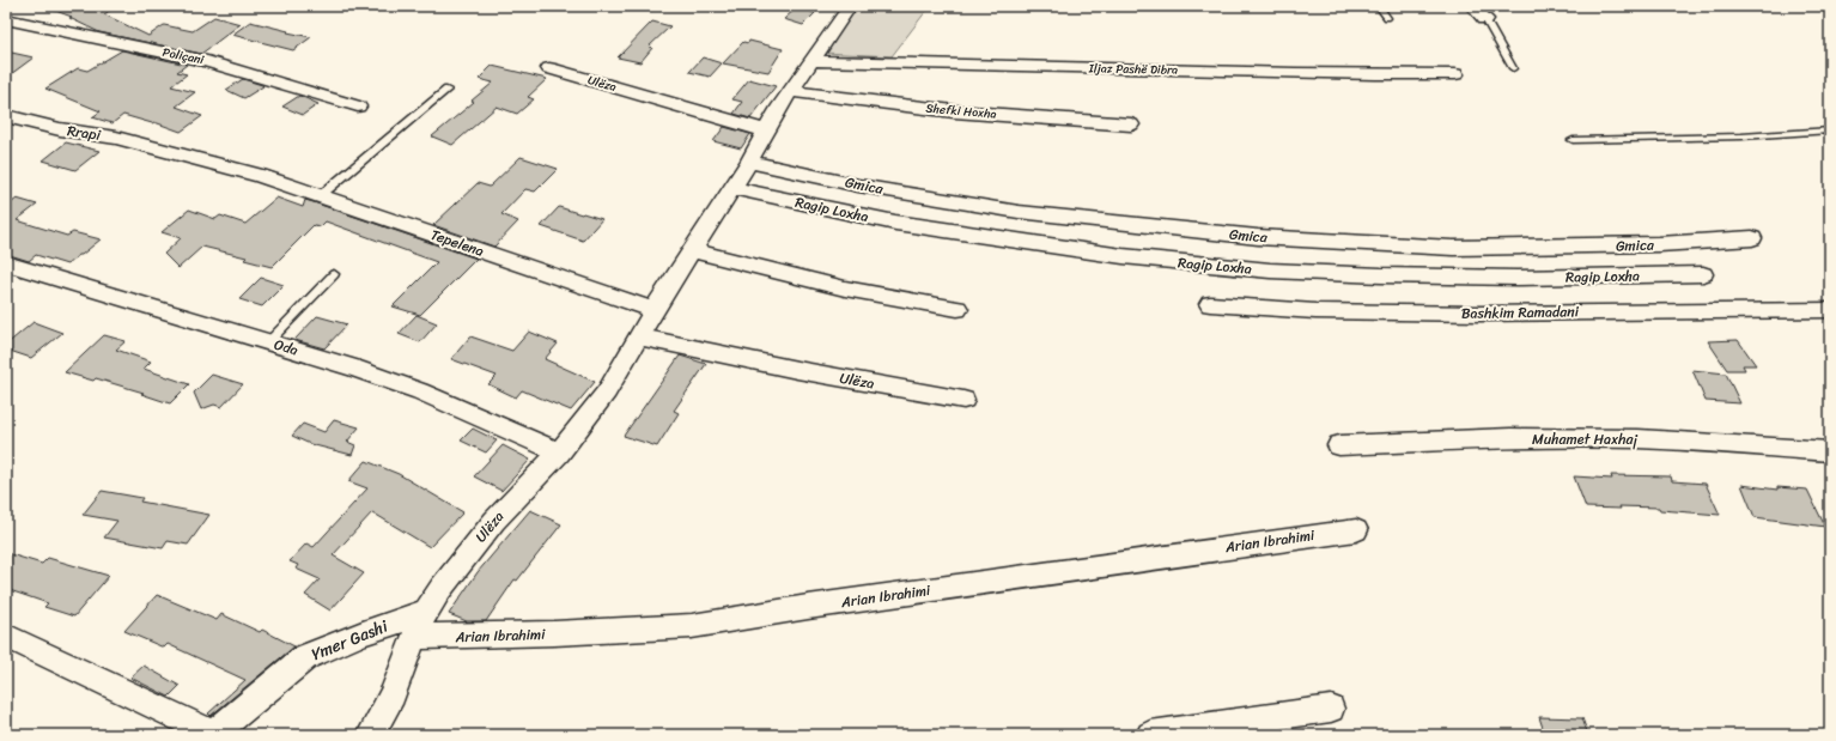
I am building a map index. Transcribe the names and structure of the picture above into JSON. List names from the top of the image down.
{
  "streets": {
    "street": [
      "Poliçani",
      "Iljaz Pashë Dibra",
      "Ulëza",
      "Shefki Hoxha",
      "Rrapi",
      "Gmica",
      "Ragip Loxha",
      "Tepelena",
      "Bashkim Ramadani",
      "Oda",
      "Muhamet Haxhaj",
      "Arian Ibrahimi",
      "Ymer Gashi"
    ]
  },
  "crossings": [
    ["Iljaz Pashë Dibra", "Ulëza"],
    ["Ulëza", "Shefki Hoxha"],
    ["Ulëza", "Gmica"],
    ["Ulëza", "Ragip Loxha"],
    ["Ulëza", "Tepelena"],
    ["Ulëza", "Oda"],
    ["Ulëza", "Arian Ibrahimi"],
    ["Ulëza", "Ymer Gashi"],
    ["Rrapi", "Tepelena"]
  ]
}
